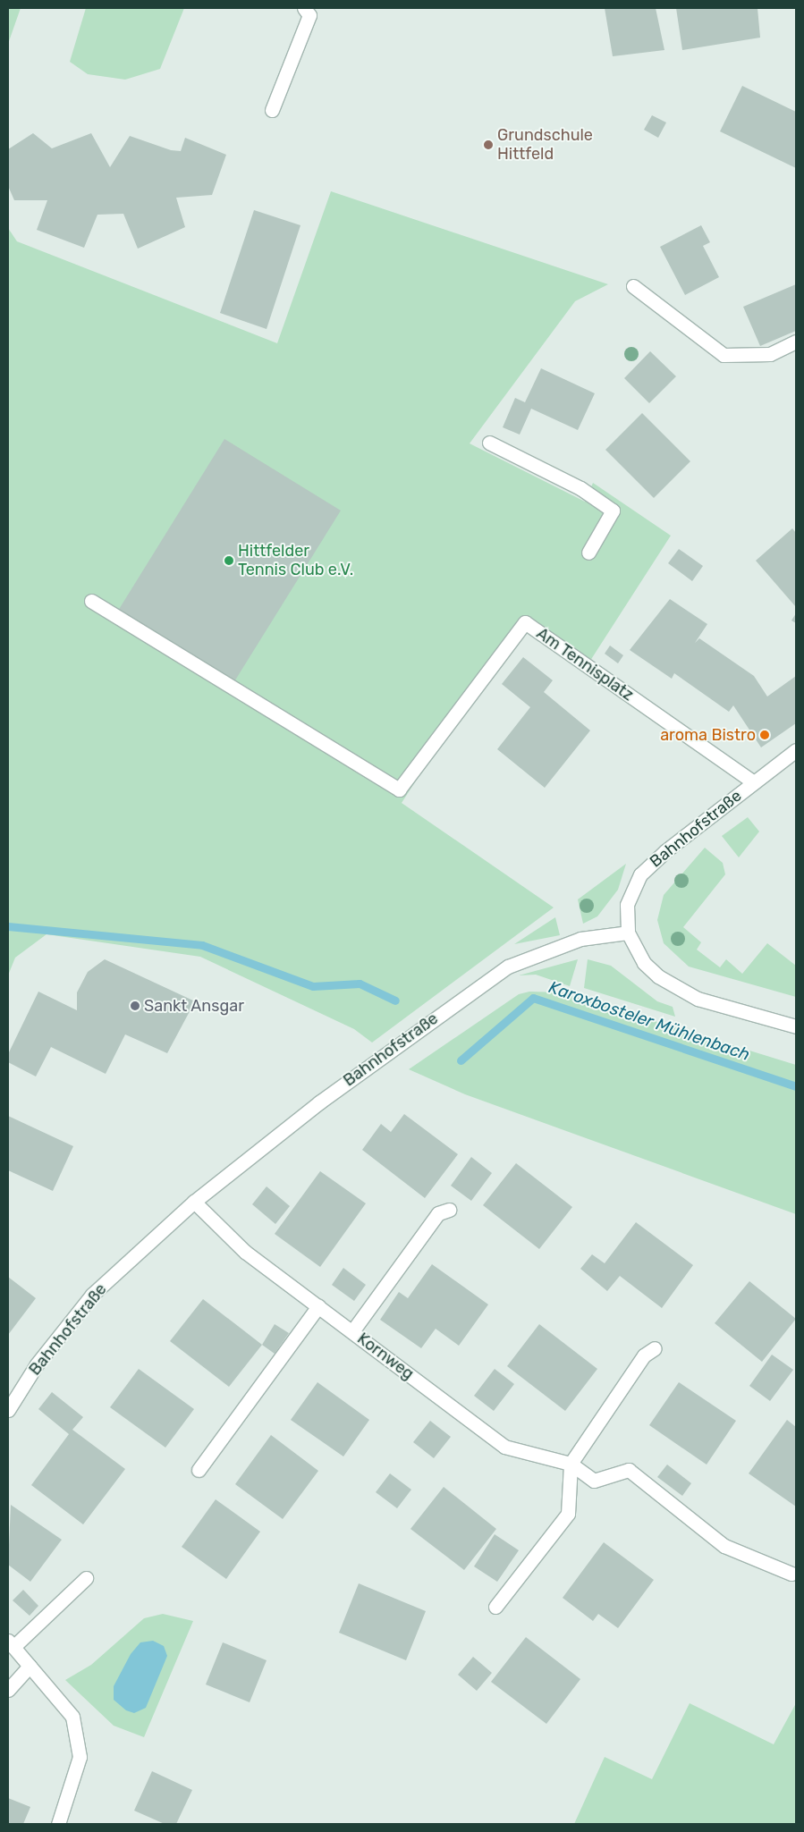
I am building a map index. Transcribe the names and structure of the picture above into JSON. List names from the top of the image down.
{
  "streets": {
    "street": ["Am Tennisplatz", "Bahnhofstraße", "Kornweg"]
  },
  "crossings": [
    ["Am Tennisplatz", "Bahnhofstraße"],
    ["Bahnhofstraße", "Kornweg"]
  ],
  "water": ["Karoxbosteler Mühlenbach"],
  "places": [
    "Grundschule Hittfeld",
    "Hittfelder Tennis Club e.V.",
    "aroma Bistro",
    "Sankt Ansgar"
  ]
}
